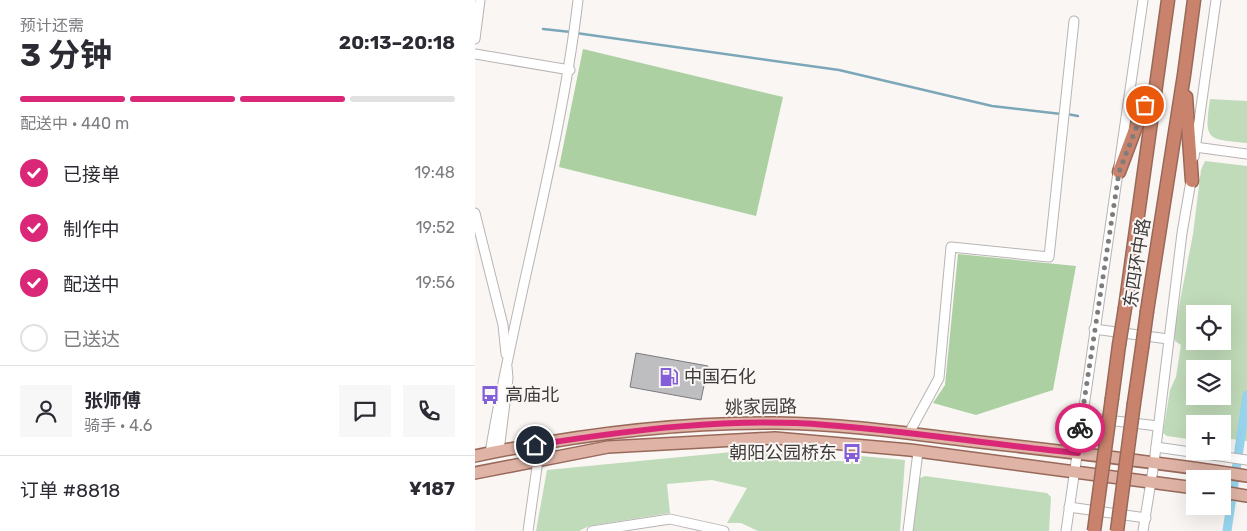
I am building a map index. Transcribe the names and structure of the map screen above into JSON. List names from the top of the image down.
{
  "streets": {
    "highway": ["东四环中路"],
    "main road": ["姚家园路"]
  },
  "crossings": [
    ["东四环中路", "姚家园路"]
  ],
  "places": {
    "fuel station": ["中国石化"],
    "bus stop": ["高庙北", "朝阳公园桥东"]
  },
  "page": {
    "heading": ["3 分钟", "预计还需", "20:13–20:18"],
    "panel": [
      "张师傅",
      "骑手 · 4.6",
      "订单 #8818",
      "¥187"
    ],
    "bar": "配送中 · 440 m",
    "list": [
      ["已接单", "19:48"],
      ["制作中", "19:52"],
      ["配送中", "19:56"],
      "已送达"
    ],
    "map_buttons": ["+", "−"]
  }
}
